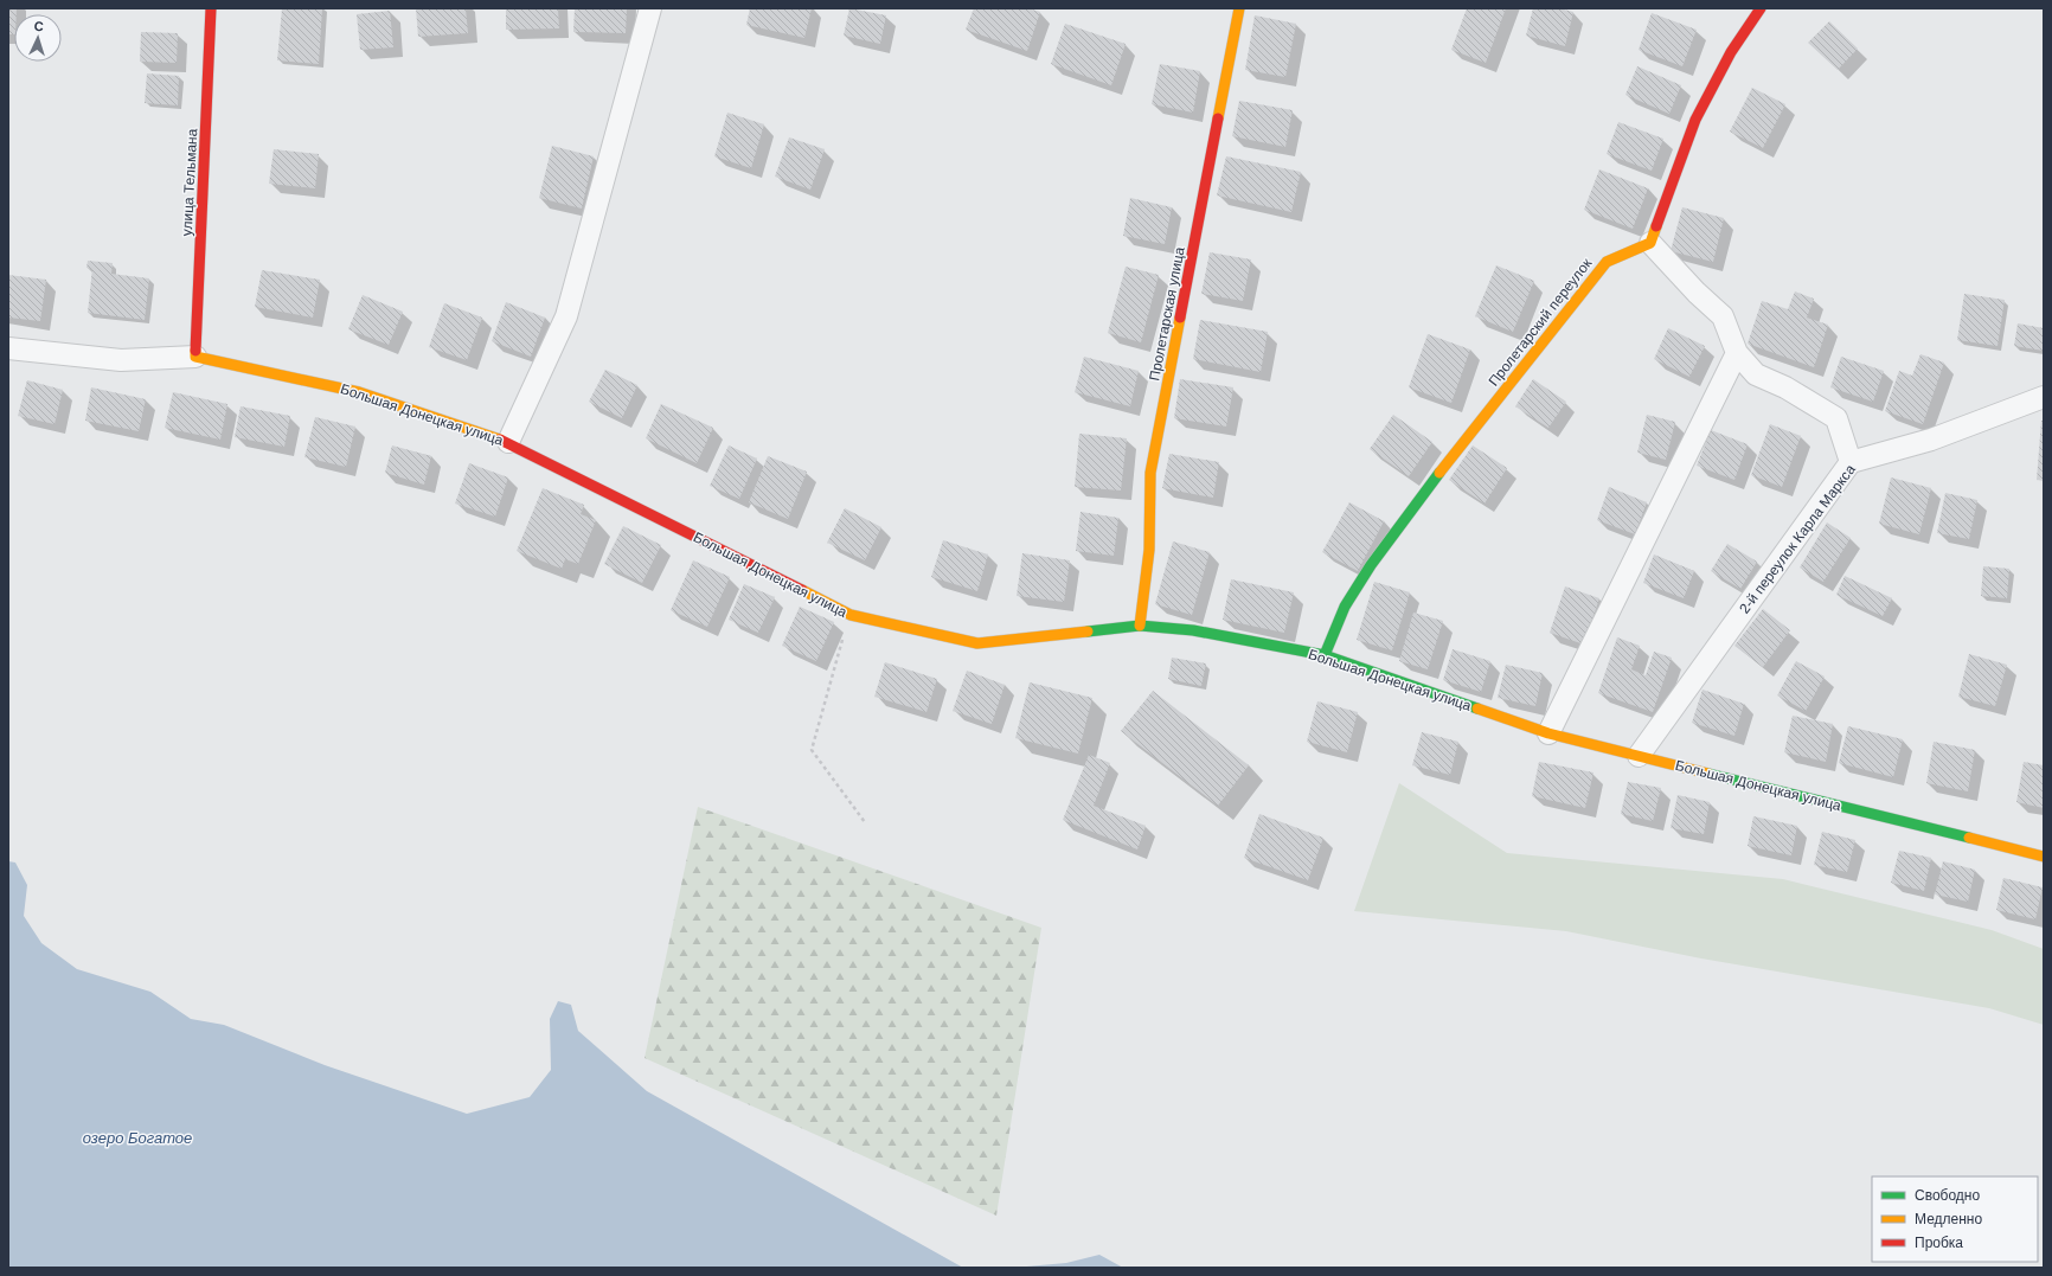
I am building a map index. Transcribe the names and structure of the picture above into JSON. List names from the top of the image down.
{
  "streets": {
    "street": [
      "улица Тельмана",
      "Пролетарская улица",
      "Пролетарский переулок",
      "Большая Донецкая улица",
      "2-й переулок Карла Маркса"
    ]
  },
  "crossings": [
    ["улица Тельмана", "Большая Донецкая улица"],
    ["Пролетарская улица", "Большая Донецкая улица"],
    ["Пролетарский переулок", "Большая Донецкая улица"],
    ["Большая Донецкая улица", "2-й переулок Карла Маркса"]
  ],
  "water": ["озеро Богатое"],
  "legend": ["Свободно", "Медленно", "Пробка"],
  "north": "top"
}
